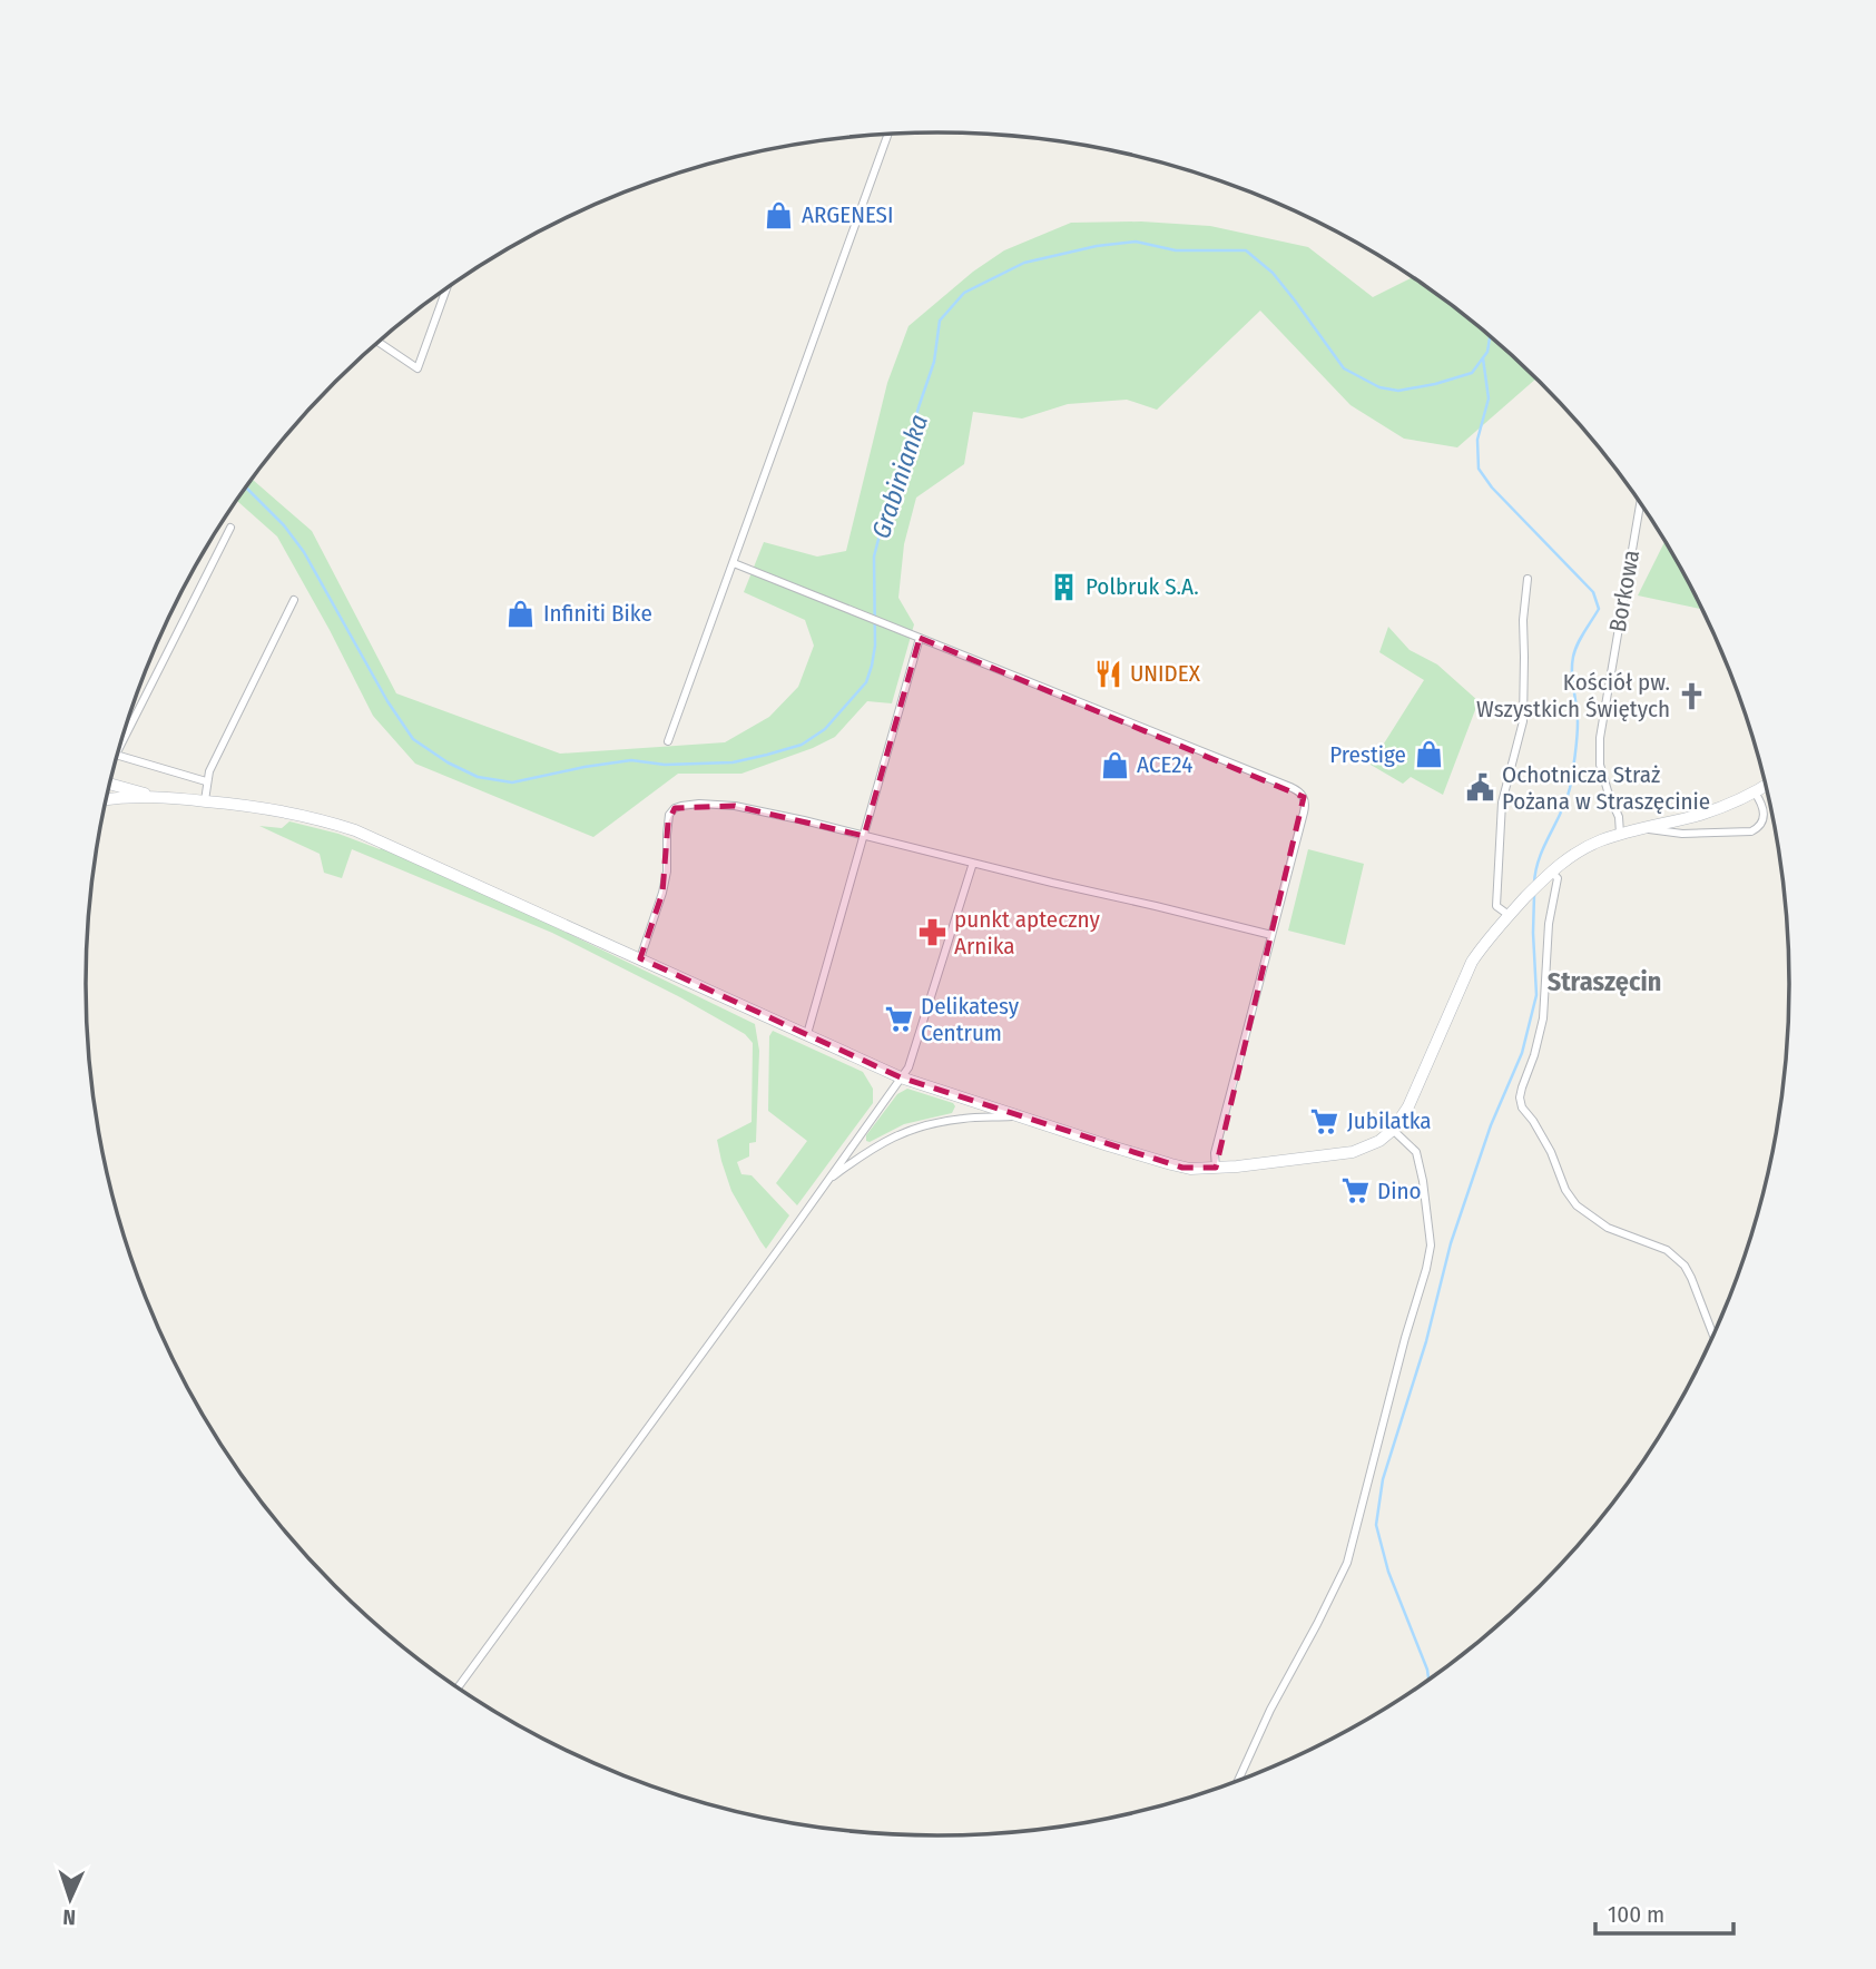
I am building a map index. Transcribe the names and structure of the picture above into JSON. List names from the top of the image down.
{
  "streets": {
    "street": ["Borkowa"]
  },
  "districts": ["Straszęcin"],
  "water": ["Grabinianka"],
  "places": {
    "shop": [
      "ARGENESI",
      "Infiniti Bike",
      "Prestige",
      "ACE24"
    ],
    "building": ["Polbruk S.A."],
    "restaurant": ["UNIDEX"],
    "church": ["Kościół pw. Wszystkich Świętych"],
    "public building": ["Ochotnicza Straż Pożana w Straszęcinie"],
    "pharmacy": ["punkt apteczny Arnika"],
    "supermarket": ["Delikatesy Centrum", "Jubilatka", "Dino"]
  },
  "scale_bar": "100 m",
  "north": "bottom"
}
